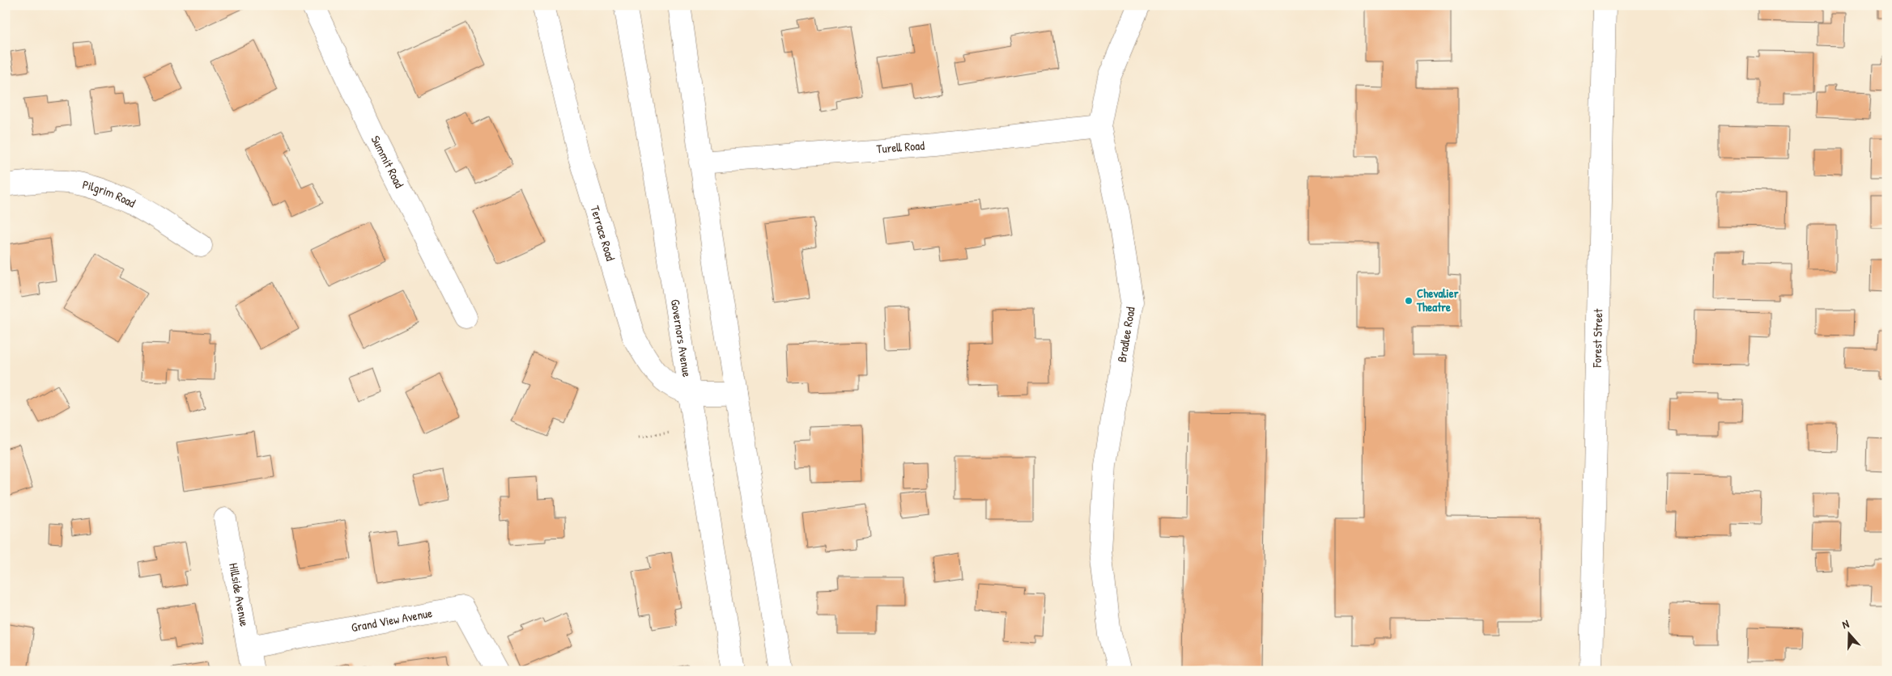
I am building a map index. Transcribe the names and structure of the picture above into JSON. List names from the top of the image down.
{
  "streets": {
    "street": [
      "Turell Road",
      "Summit Road",
      "Pilgrim Road",
      "Terrace Road",
      "Bradlee Road",
      "Governors Avenue",
      "Forest Street",
      "Hillside Avenue",
      "Grand View Avenue"
    ]
  },
  "crossings": [
    ["Turell Road", "Bradlee Road"],
    ["Terrace Road", "Governors Avenue"],
    ["Hillside Avenue", "Grand View Avenue"]
  ],
  "places": ["Chevalier Theatre"],
  "north": "top"
}
